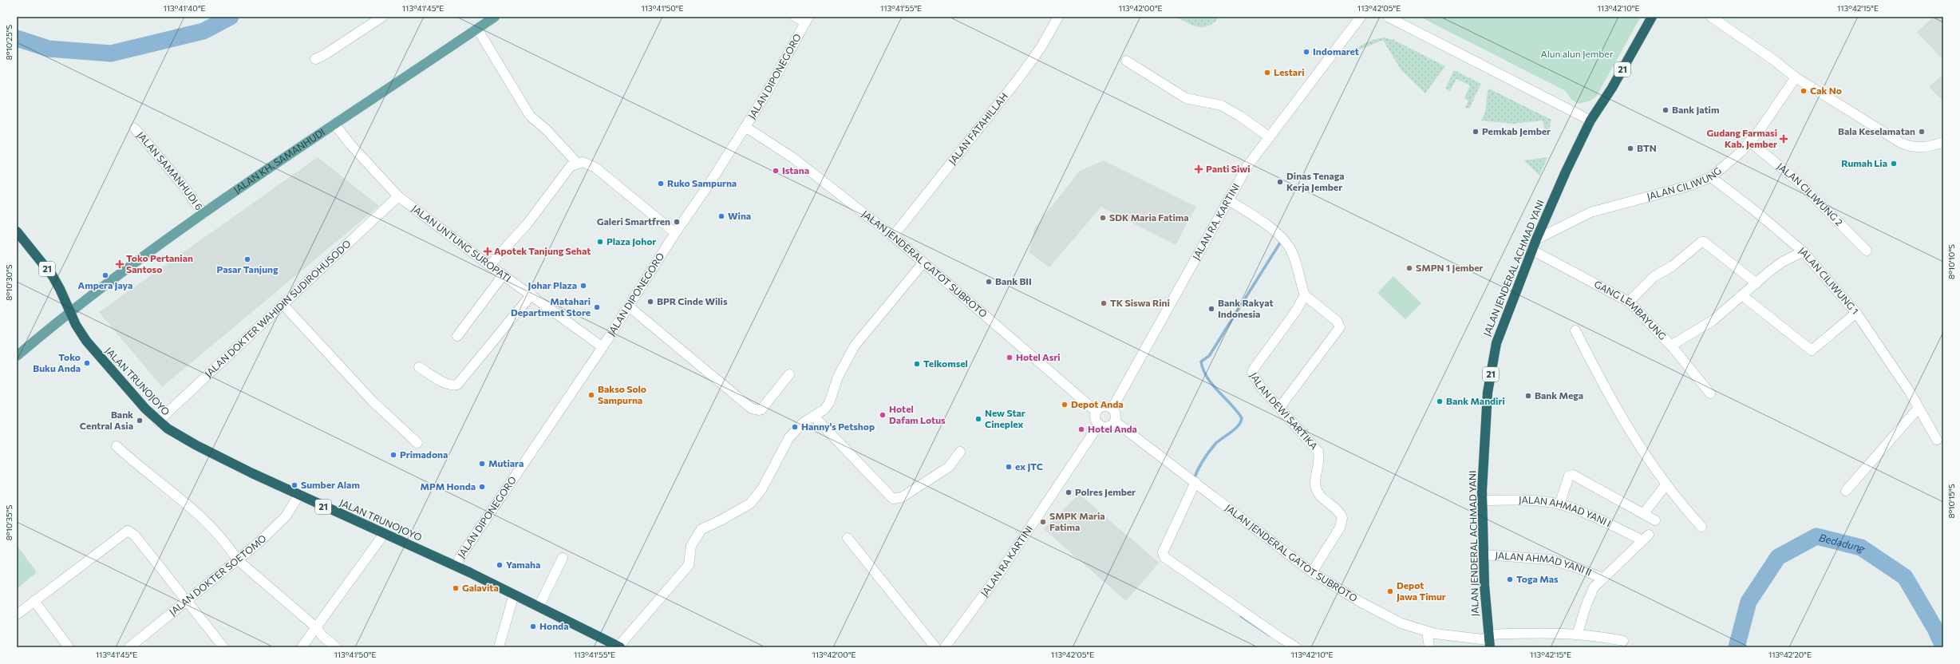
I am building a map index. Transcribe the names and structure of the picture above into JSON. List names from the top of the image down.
{
  "streets": {
    "highway": ["21", "JALAN JENDERAL ACHMAD YANI", "JALAN TRUNOJOYO"],
    "main road": ["JALAN KH. SAMANHUDI"],
    "street": [
      "JALAN DIPONEGORO",
      "JALAN FATAHILLAH",
      "JALAN SAMANHUDI 6",
      "JALAN CILIWUNG",
      "JALAN CILIWUNG 2",
      "JALAN RA. KARTINI",
      "JALAN UNTUNG SUROPATI",
      "JALAN JENDERAL GATOT SUBROTO",
      "JALAN CILIWUNG 1",
      "JALAN DOKTER WAHIDIN SUDIROHUSODO",
      "GANG LEMBAYUNG",
      "JALAN DEWI SARTIKA",
      "JALAN AHMAD YANI I",
      "JALAN RA KARTINI",
      "JALAN AHMAD YANI II",
      "JALAN DOKTER SOETOMO"
    ]
  },
  "crossings": [
    ["21", "JALAN KH. SAMANHUDI"],
    ["21", "JALAN TRUNOJOYO"],
    ["JALAN DIPONEGORO", "JALAN UNTUNG SUROPATI"],
    ["JALAN DIPONEGORO", "JALAN JENDERAL GATOT SUBROTO"],
    ["JALAN DIPONEGORO", "JALAN TRUNOJOYO"],
    ["JALAN FATAHILLAH", "JALAN JENDERAL GATOT SUBROTO"],
    ["JALAN KH. SAMANHUDI", "JALAN SAMANHUDI 6"],
    ["JALAN KH. SAMANHUDI", "JALAN UNTUNG SUROPATI"],
    ["JALAN KH. SAMANHUDI", "JALAN TRUNOJOYO"],
    ["JALAN CILIWUNG", "JALAN CILIWUNG 2"],
    ["JALAN CILIWUNG", "JALAN JENDERAL ACHMAD YANI"],
    ["JALAN CILIWUNG", "JALAN CILIWUNG 1"],
    ["JALAN RA. KARTINI", "JALAN JENDERAL GATOT SUBROTO"],
    ["JALAN RA. KARTINI", "JALAN RA KARTINI"],
    ["JALAN UNTUNG SUROPATI", "JALAN DOKTER WAHIDIN SUDIROHUSODO"],
    ["JALAN JENDERAL GATOT SUBROTO", "JALAN JENDERAL ACHMAD YANI"],
    ["JALAN JENDERAL GATOT SUBROTO", "JALAN DEWI SARTIKA"],
    ["JALAN JENDERAL GATOT SUBROTO", "JALAN RA KARTINI"],
    ["JALAN JENDERAL ACHMAD YANI", "GANG LEMBAYUNG"],
    ["JALAN JENDERAL ACHMAD YANI", "JALAN AHMAD YANI I"],
    ["JALAN JENDERAL ACHMAD YANI", "JALAN AHMAD YANI II"],
    ["JALAN DOKTER WAHIDIN SUDIROHUSODO", "JALAN TRUNOJOYO"],
    ["JALAN TRUNOJOYO", "JALAN DOKTER SOETOMO"],
    ["JALAN AHMAD YANI I", "JALAN AHMAD YANI II"]
  ],
  "water": ["Bedadung"],
  "parks": ["Alun alun Jember"],
  "places": {
    "other": [
      "Indomaret",
      "Lestari",
      "Cak No",
      "Bank Jatim",
      "Pemkab Jember",
      "Bala Keselamatan",
      "BTN",
      "Rumah Lia",
      "Istana",
      "Dinas Tenaga Kerja Jember",
      "Ruko Sampurna",
      "Wina",
      "SDK Maria Fatima",
      "Galeri Smartfren",
      "Plaza Johor",
      "Pasar Tanjung",
      "SMPN 1 Jember",
      "Ampera Jaya",
      "Bank BII",
      "Johar Plaza",
      "BPR Cinde Wilis",
      "TK Siswa Rini",
      "Matahari Department Store",
      "Bank Rakyat Indonesia",
      "Hotel Asri",
      "Toko Buku Anda",
      "Telkomsel",
      "Bakso Solo Sampurna",
      "Bank Mega",
      "Bank Mandiri",
      "Depot Anda",
      "Hotel Dafam Lotus",
      "New Star Cineplex",
      "Bank Central Asia",
      "Hanny's Petshop",
      "Hotel Anda",
      "Primadona",
      "Mutiara",
      "ex JTC",
      "Sumber Alam",
      "MPM Honda",
      "Polres Jember",
      "SMPK Maria Fatima",
      "Yamaha",
      "Toga Mas",
      "Galavita",
      "Depot Jawa Timur",
      "Honda"
    ],
    "health": [
      "Gudang Farmasi Kab. Jember",
      "Panti Siwi",
      "Apotek Tanjung Sehat",
      "Toko Pertanian Santoso"
    ]
  },
  "coordinates": [
    "113°41'40\"E",
    "113°41'45\"E",
    "113°41'50\"E",
    "113°41'55\"E",
    "113°42'00\"E",
    "113°42'05\"E",
    "113°42'10\"E",
    "113°42'15\"E",
    "8°10'25\"S",
    "8°10'10\"S",
    "8°10'30\"S",
    "8°10'15\"S",
    "8°10'35\"S",
    "113°42'20\"E"
  ]
}
